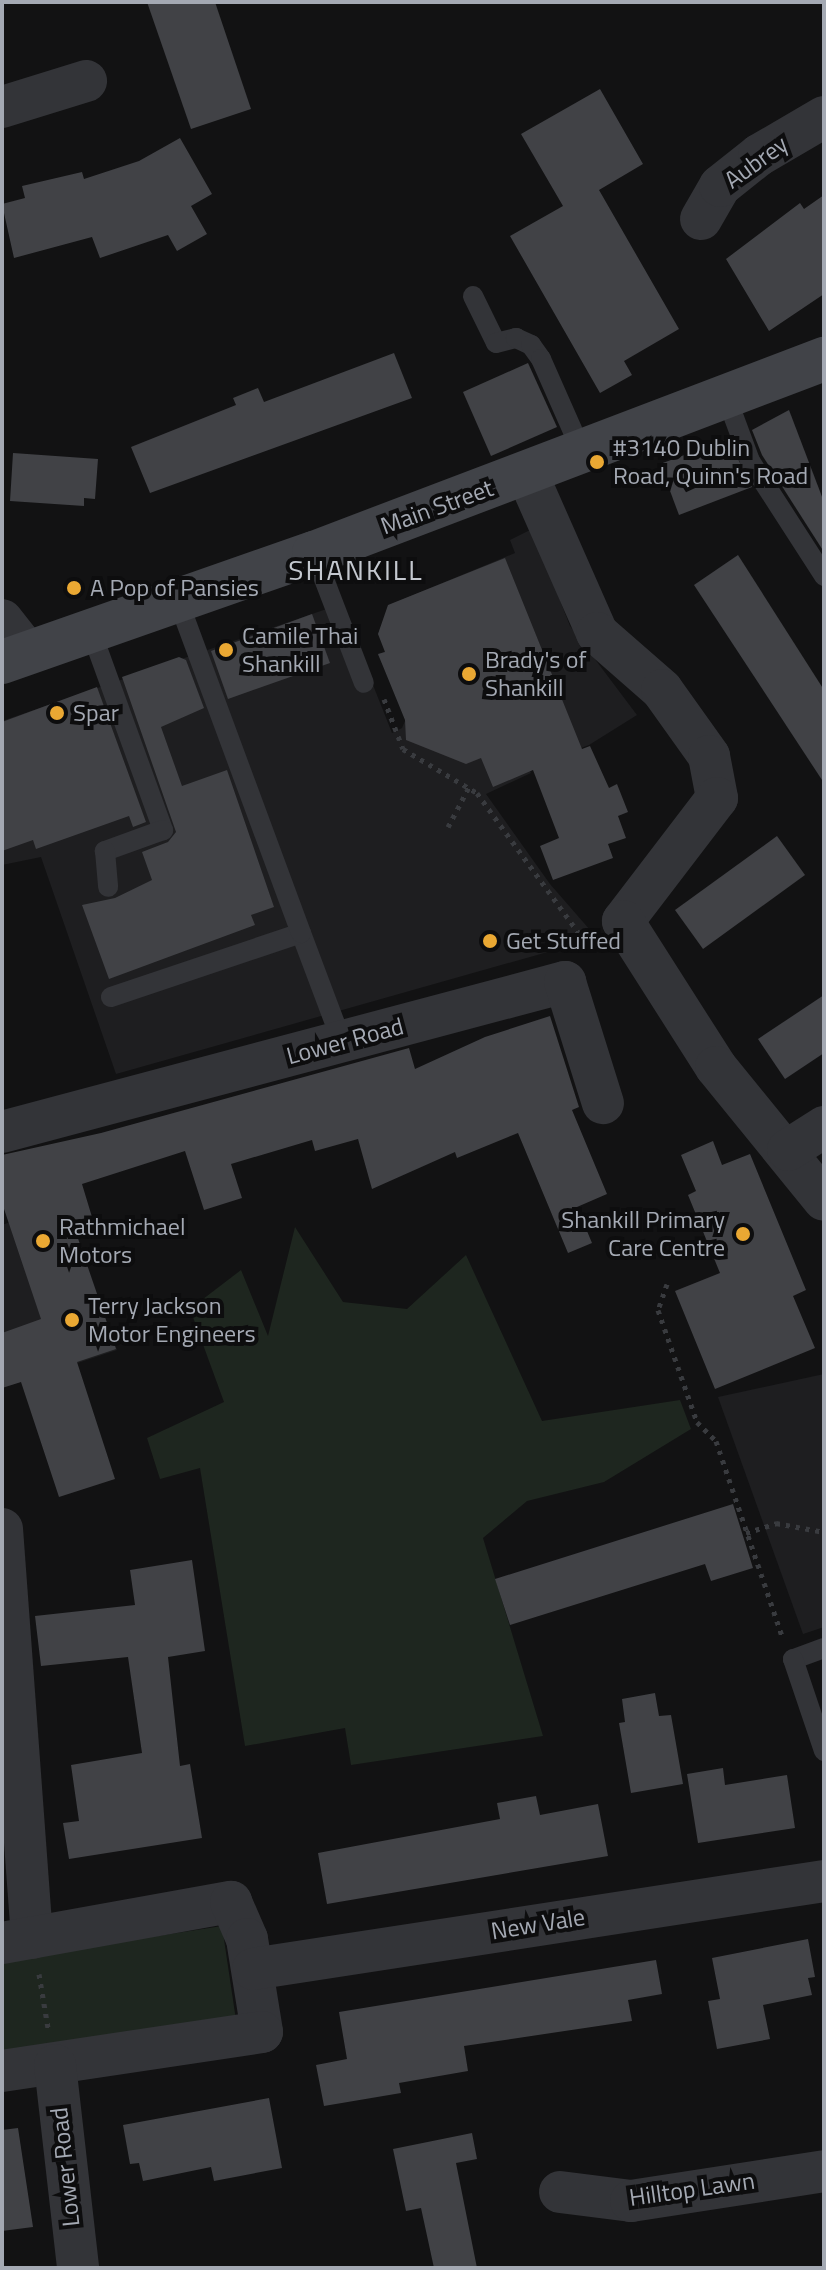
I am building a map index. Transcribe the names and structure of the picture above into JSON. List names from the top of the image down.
{
  "streets": {
    "main road": ["Main Street"],
    "street": [
      "Aubrey",
      "Lower Road",
      "New Vale",
      "Hilltop Lawn"
    ]
  },
  "districts": ["SHANKILL"],
  "places": [
    "#3140 Dublin Road, Quinn's Road",
    "A Pop of Pansies",
    "Camile Thai Shankill",
    "Brady's of Shankill",
    "Spar",
    "Get Stuffed",
    "Shankill Primary Care Centre",
    "Rathmichael Motors",
    "Terry Jackson Motor Engineers"
  ]
}
